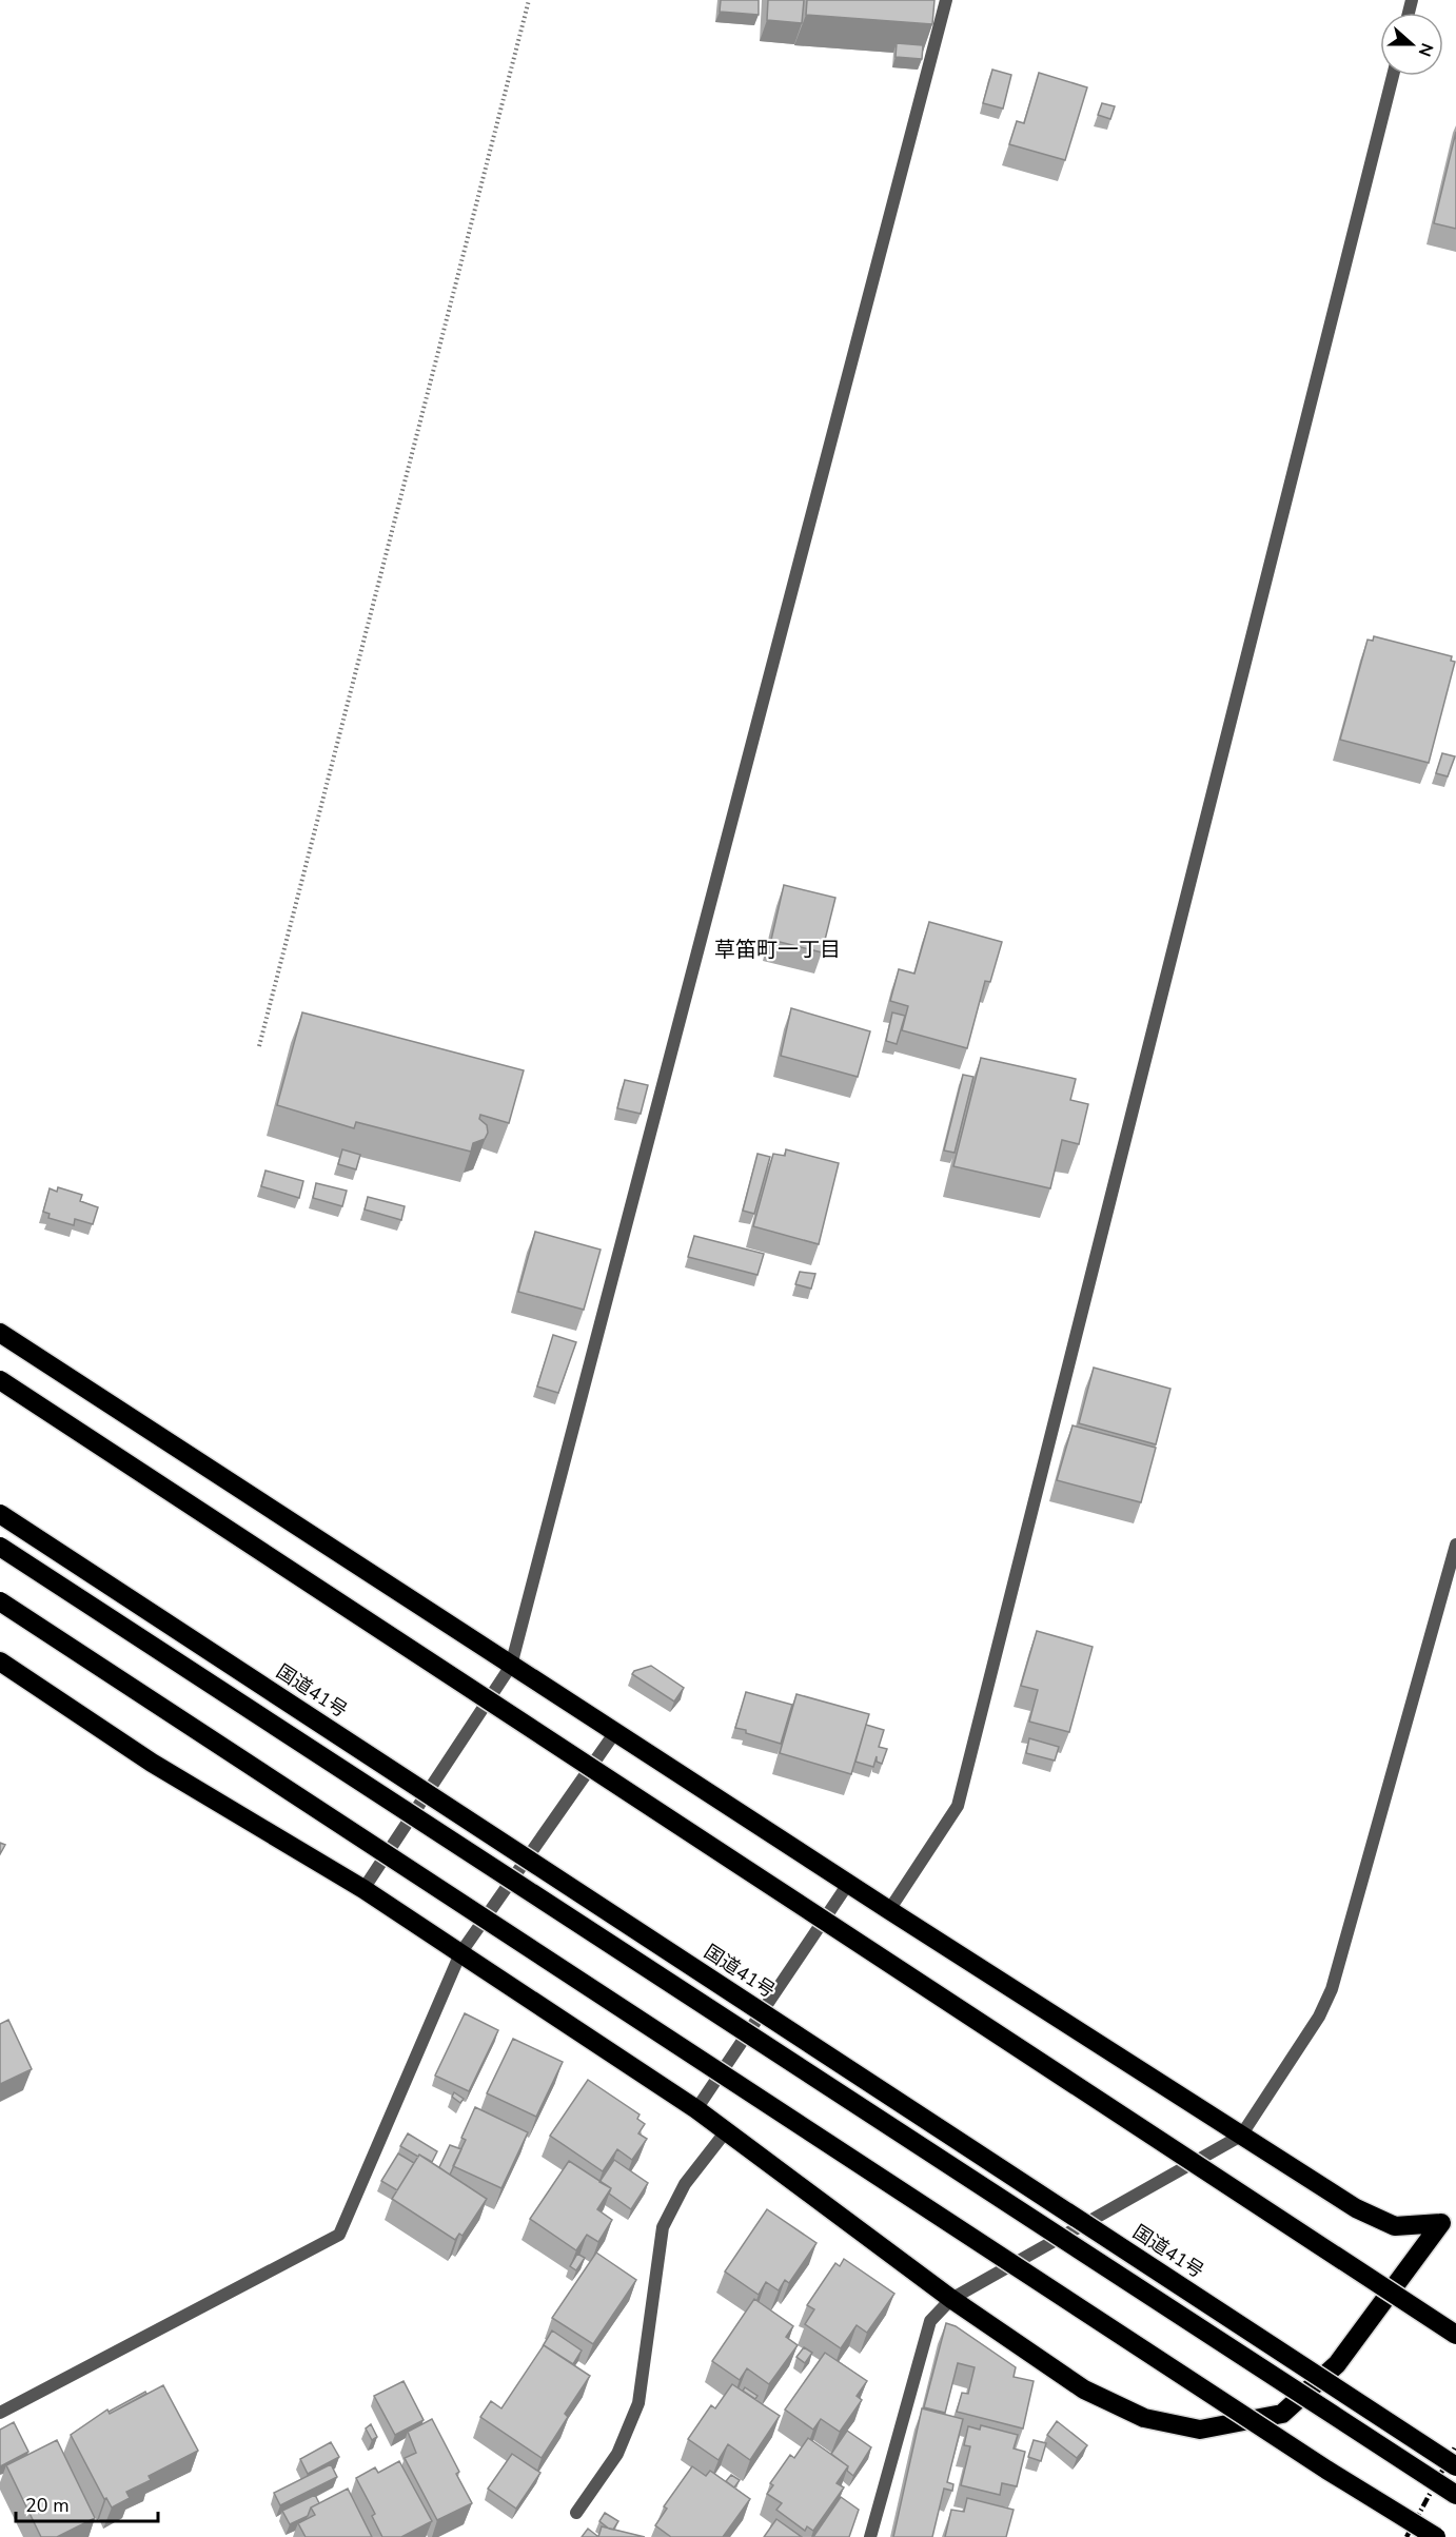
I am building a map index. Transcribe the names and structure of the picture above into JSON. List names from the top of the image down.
{
  "streets": {
    "highway": ["国道41号"]
  },
  "districts": ["草笛町一丁目"],
  "scale_bar": "20 m",
  "north": "right"
}
